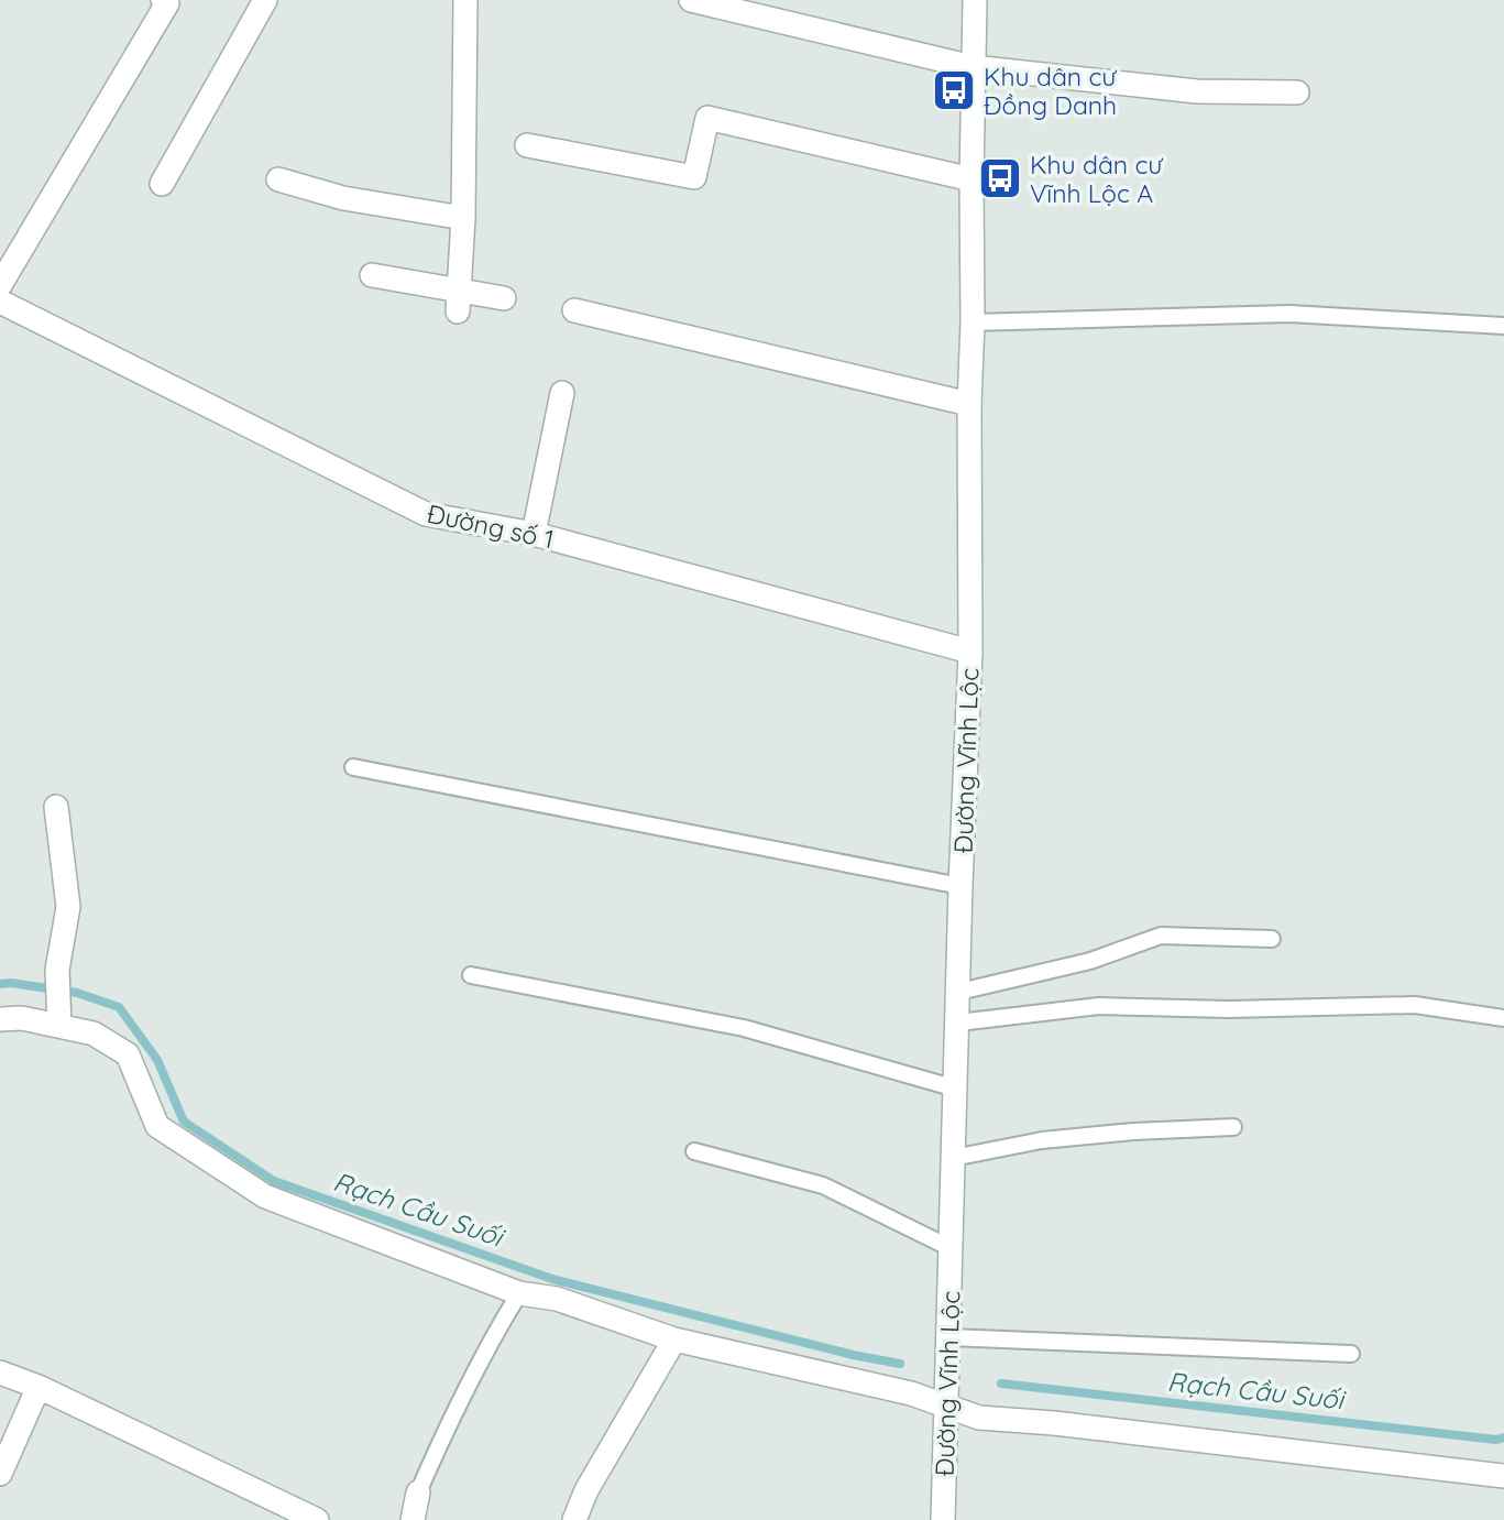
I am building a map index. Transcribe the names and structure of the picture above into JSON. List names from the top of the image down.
{
  "streets": {
    "street": ["Đường số 1", "Đường Vĩnh Lộc"]
  },
  "crossings": [
    ["Đường số 1", "Đường Vĩnh Lộc"]
  ],
  "water": ["Rạch Cầu Suối"],
  "places": {
    "bus stop": ["Khu dân cư Đồng Danh", "Khu dân cư Vĩnh Lộc A"]
  }
}
